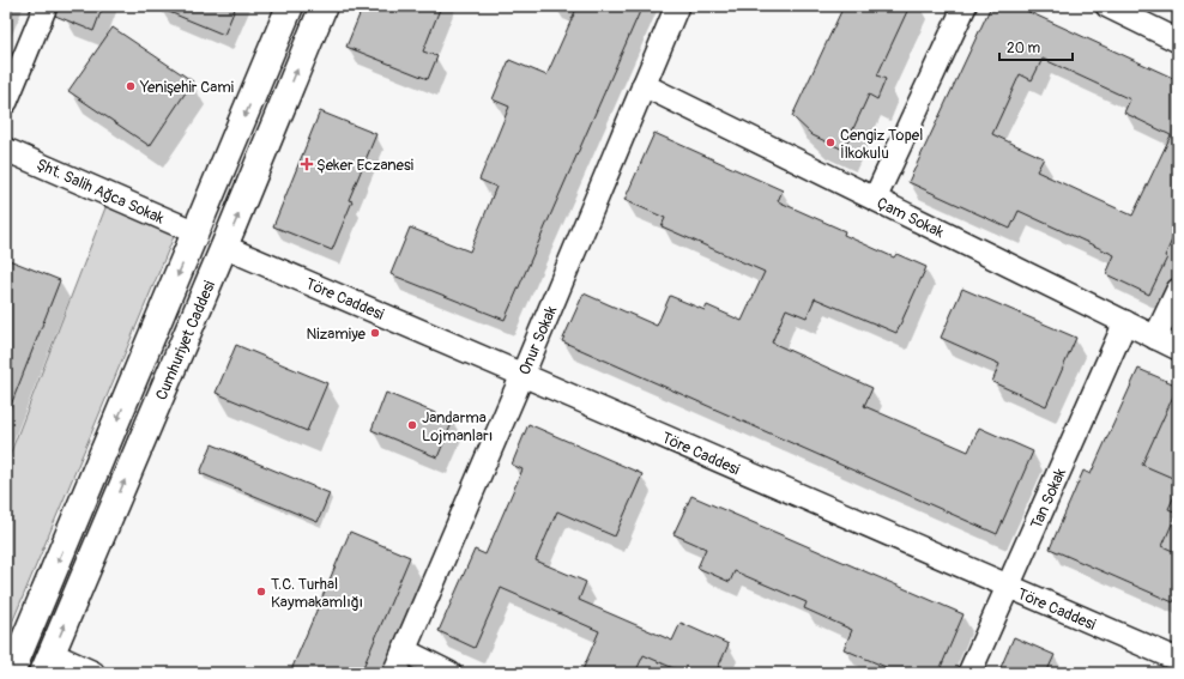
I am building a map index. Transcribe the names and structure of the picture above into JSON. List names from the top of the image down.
{
  "streets": {
    "highway": ["Cumhuriyet Caddesi"],
    "street": [
      "Şht. Salih Ağca Sokak",
      "Çam Sokak",
      "Töre Caddesi",
      "Onur Sokak",
      "Tan Sokak"
    ]
  },
  "crossings": [
    ["Şht. Salih Ağca Sokak", "Cumhuriyet Caddesi"],
    ["Çam Sokak", "Onur Sokak"],
    ["Çam Sokak", "Tan Sokak"],
    ["Töre Caddesi", "Cumhuriyet Caddesi"],
    ["Töre Caddesi", "Onur Sokak"],
    ["Töre Caddesi", "Tan Sokak"]
  ],
  "places": {
    "other": [
      "Yenişehir Cami",
      "Cengiz Topel İlkokulu",
      "Nizamiye",
      "Jandarma Lojmanları",
      "T.C. Turhal Kaymakamlığı"
    ],
    "health": ["Şeker Eczanesi"]
  },
  "scale_bar": "20 m"
}
